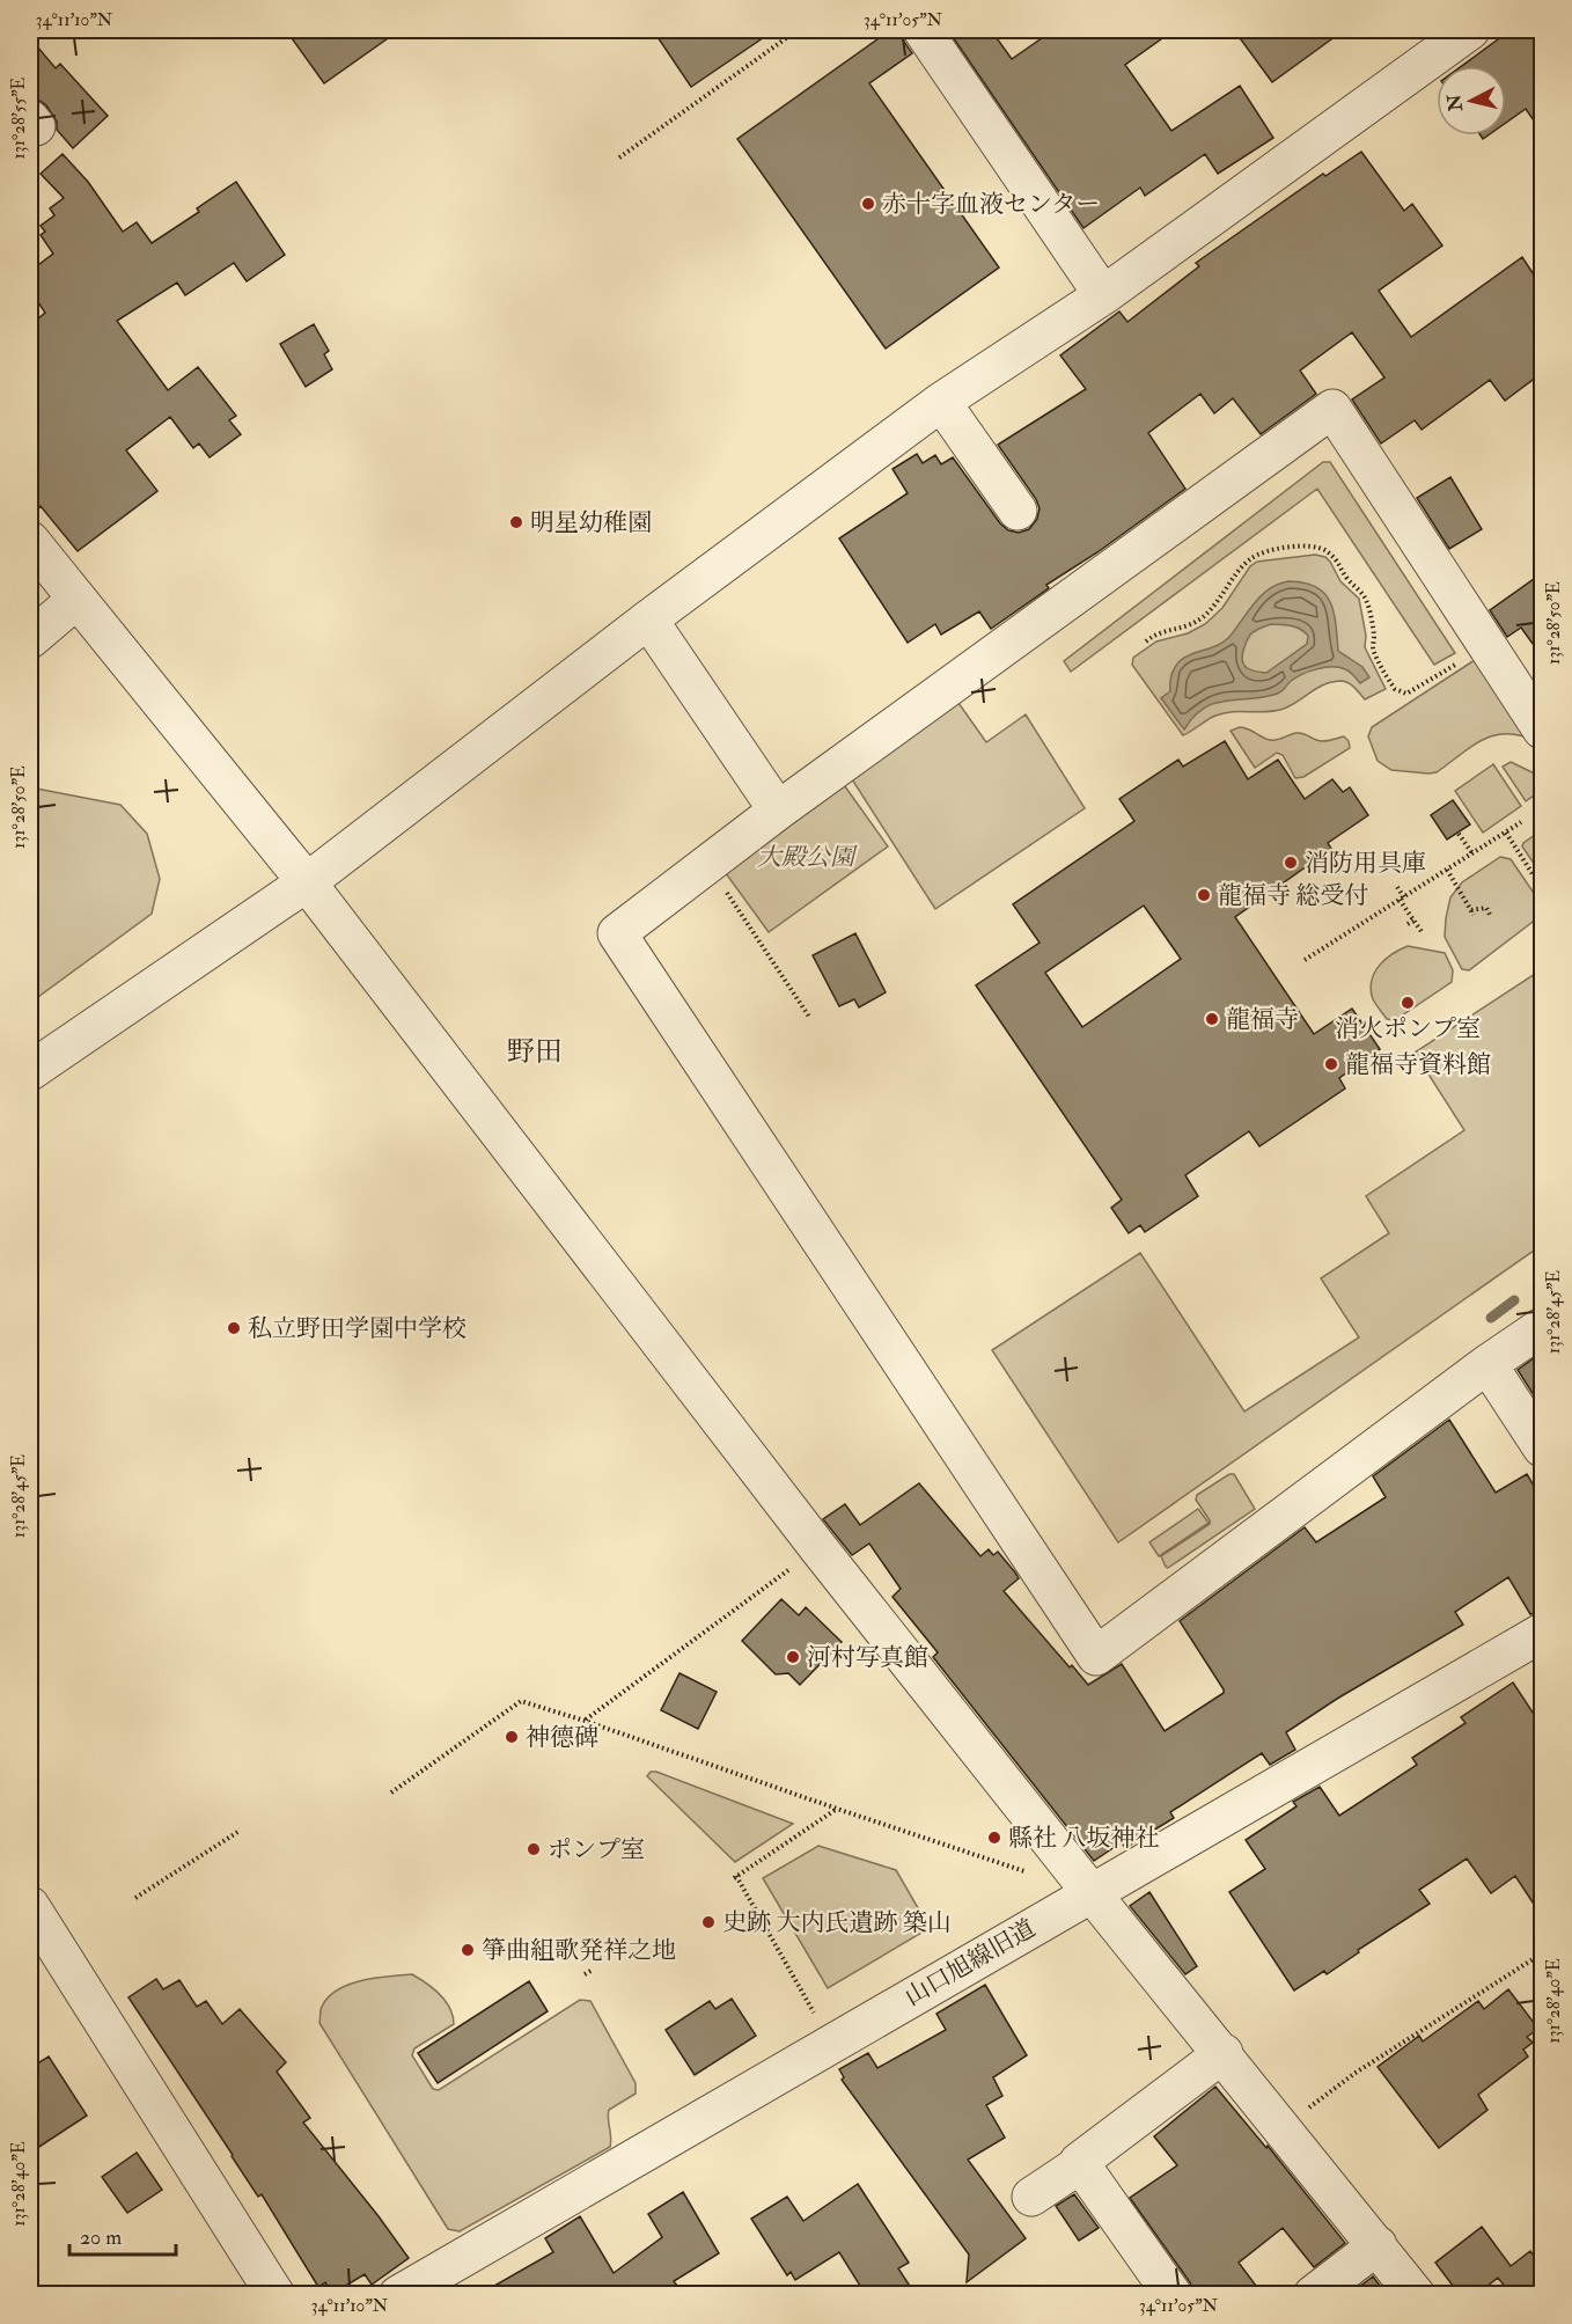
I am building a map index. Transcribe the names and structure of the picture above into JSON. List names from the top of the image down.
{
  "streets": {
    "street": ["山口旭線旧道"]
  },
  "districts": ["野田"],
  "parks": ["大殿公園"],
  "places": [
    "赤十字血液センター",
    "明星幼稚園",
    "消防用具庫",
    "龍福寺 総受付",
    "消火ポンプ室",
    "龍福寺",
    "龍福寺資料館",
    "私立野田学園中学校",
    "河村写真館",
    "神德碑",
    "縣社 八坂神社",
    "ポンプ室",
    "史跡 大内氏遺跡 築山",
    "箏曲組歌発祥之地"
  ],
  "scale_bar": "20 m",
  "north": "left",
  "coordinates": [
    "34°11'10\"N",
    "34°11'05\"N",
    "131°28'55\"E",
    "131°28'50\"E",
    "131°28'45\"E",
    "131°28'40\"E"
  ]
}
